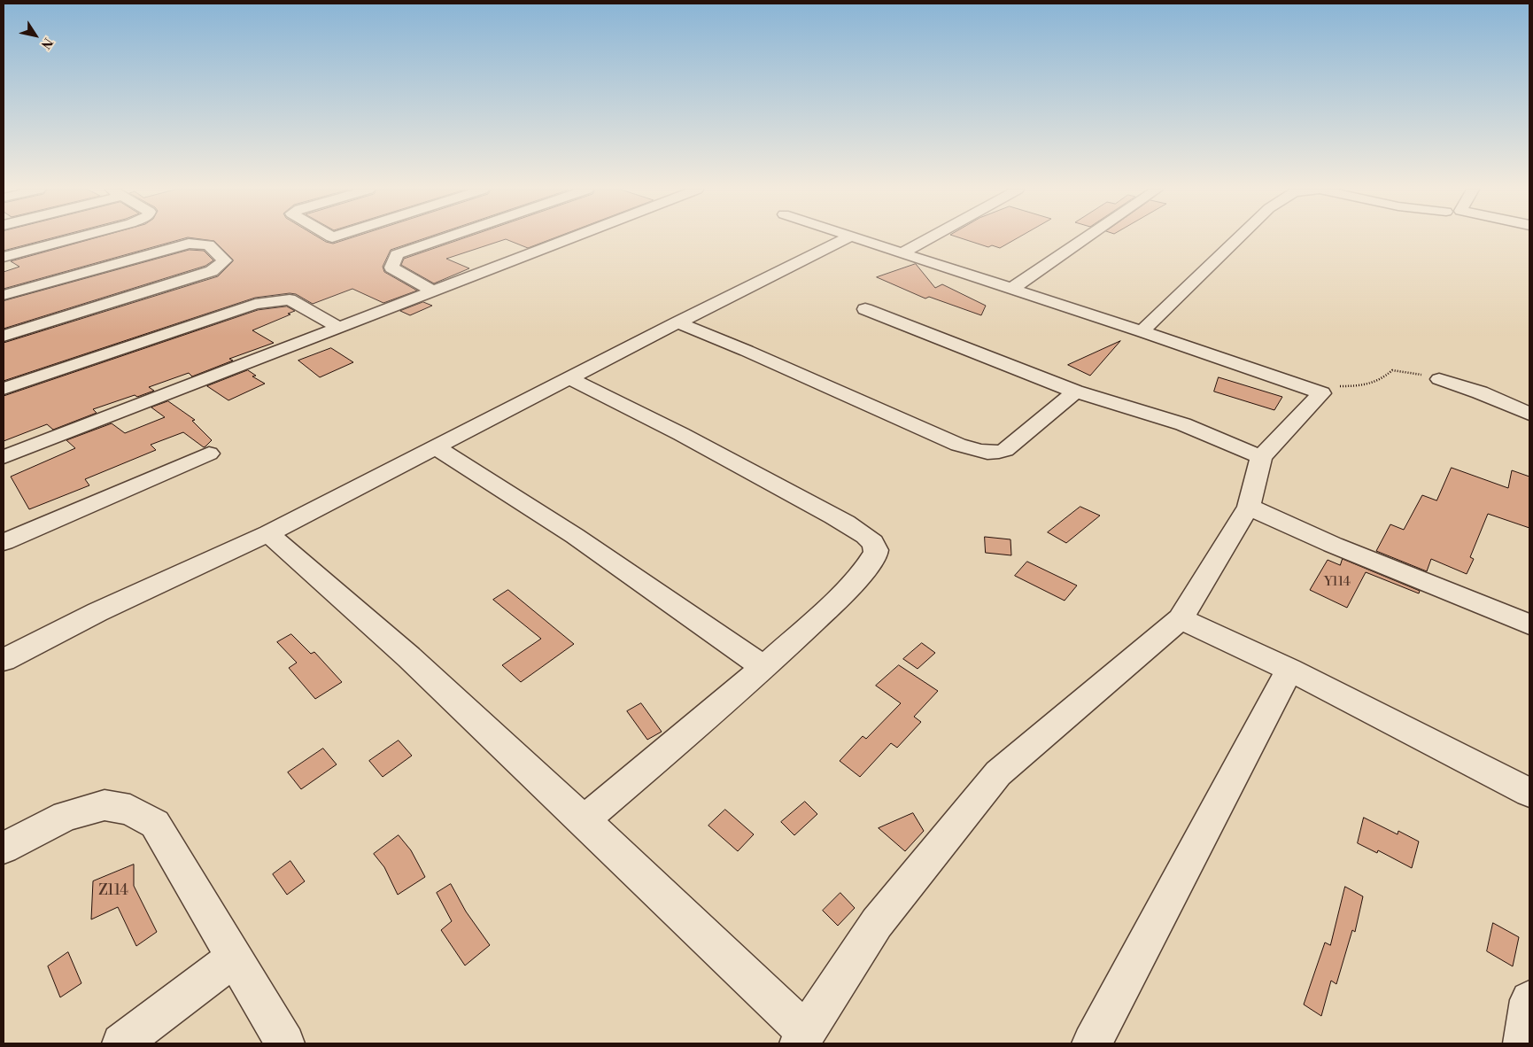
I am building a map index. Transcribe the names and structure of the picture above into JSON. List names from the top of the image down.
{
  "house_numbers": ["Y114", "Z114"],
  "north": "bottom right"
}
